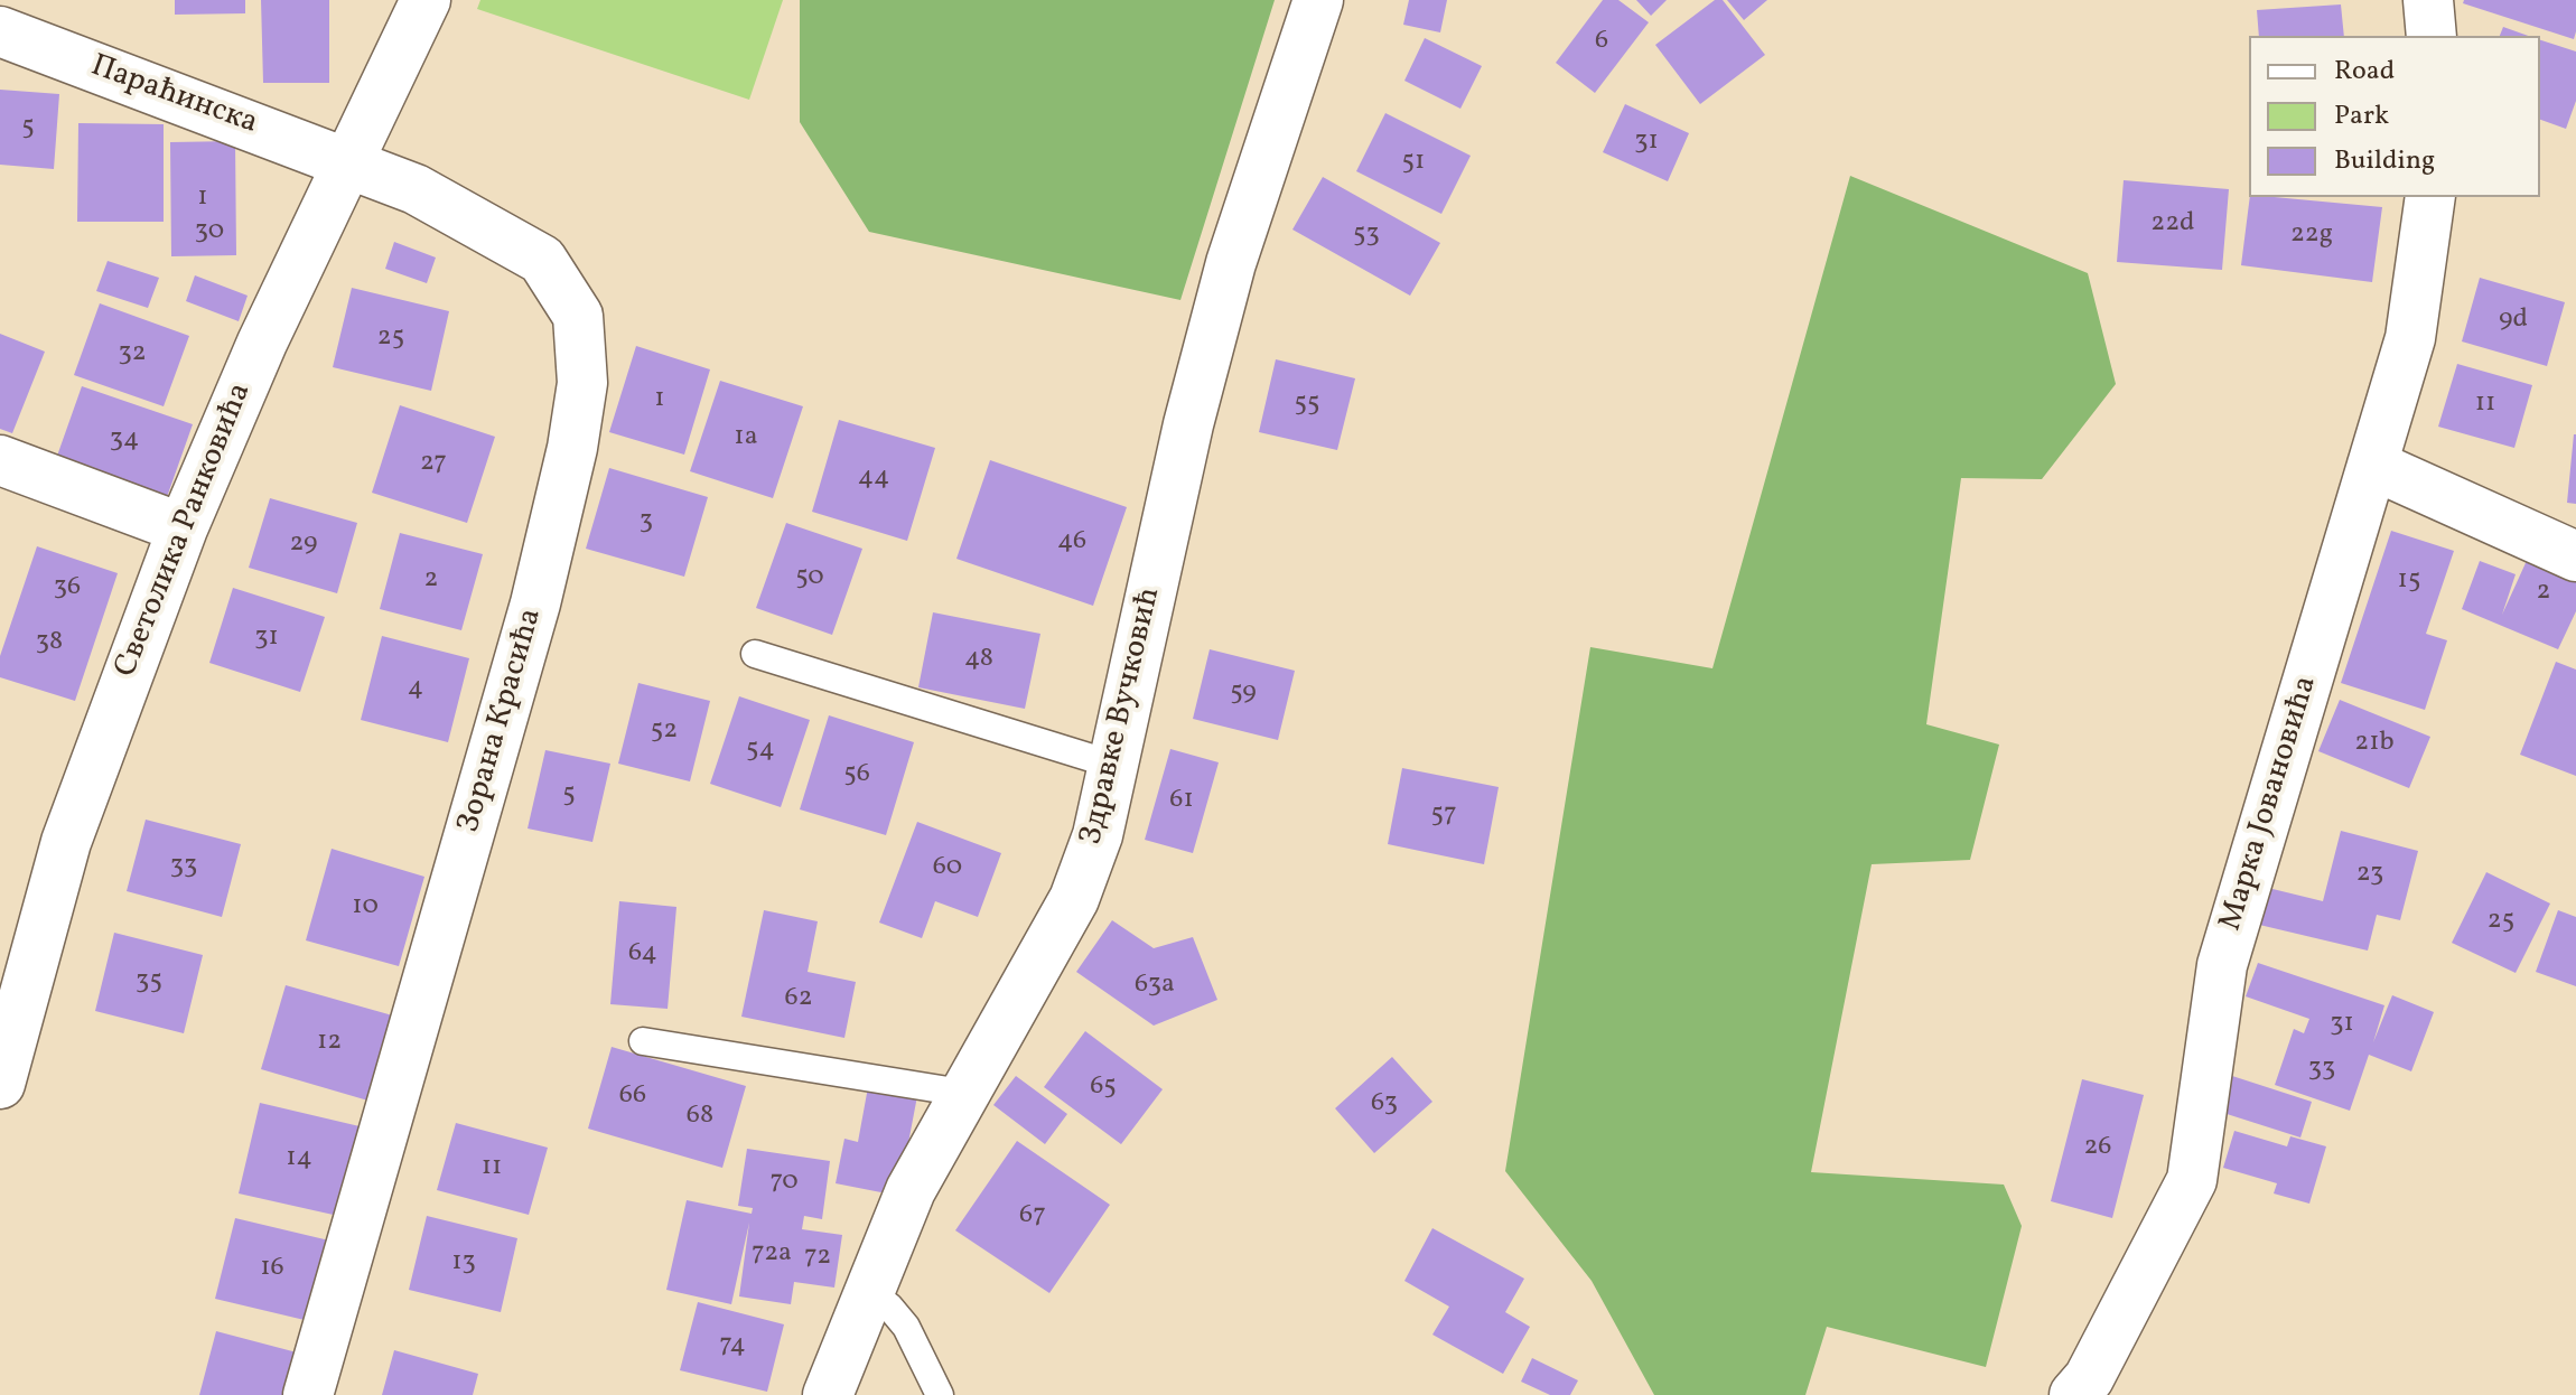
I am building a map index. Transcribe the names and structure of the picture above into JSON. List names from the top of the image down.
{
  "streets": {
    "street": [
      "Параћинска",
      "Светолика Ранковића",
      "Здравке Вучковић",
      "Зорана Красића",
      "Марка Јовановића"
    ]
  },
  "crossings": [
    ["Параћинска", "Светолика Ранковића"],
    ["Параћинска", "Зорана Красића"],
    ["Светолика Ранковића", "Зорана Красића"]
  ],
  "house_numbers": [
    "6",
    "5",
    "31",
    "51",
    "1",
    "22d",
    "30",
    "53",
    "22g",
    "9d",
    "25",
    "32",
    "1",
    "55",
    "11",
    "1a",
    "34",
    "27",
    "44",
    "3",
    "46",
    "29",
    "50",
    "2",
    "15",
    "36",
    "2",
    "31",
    "38",
    "48",
    "4",
    "59",
    "52",
    "21b",
    "54",
    "56",
    "5",
    "61",
    "57",
    "33",
    "60",
    "23",
    "10",
    "25",
    "64",
    "35",
    "63a",
    "62",
    "31",
    "12",
    "33",
    "65",
    "66",
    "63",
    "68",
    "26",
    "14",
    "11",
    "70",
    "67",
    "72a",
    "72",
    "13",
    "16",
    "74"
  ],
  "legend": ["Road", "Park", "Building"]
}
